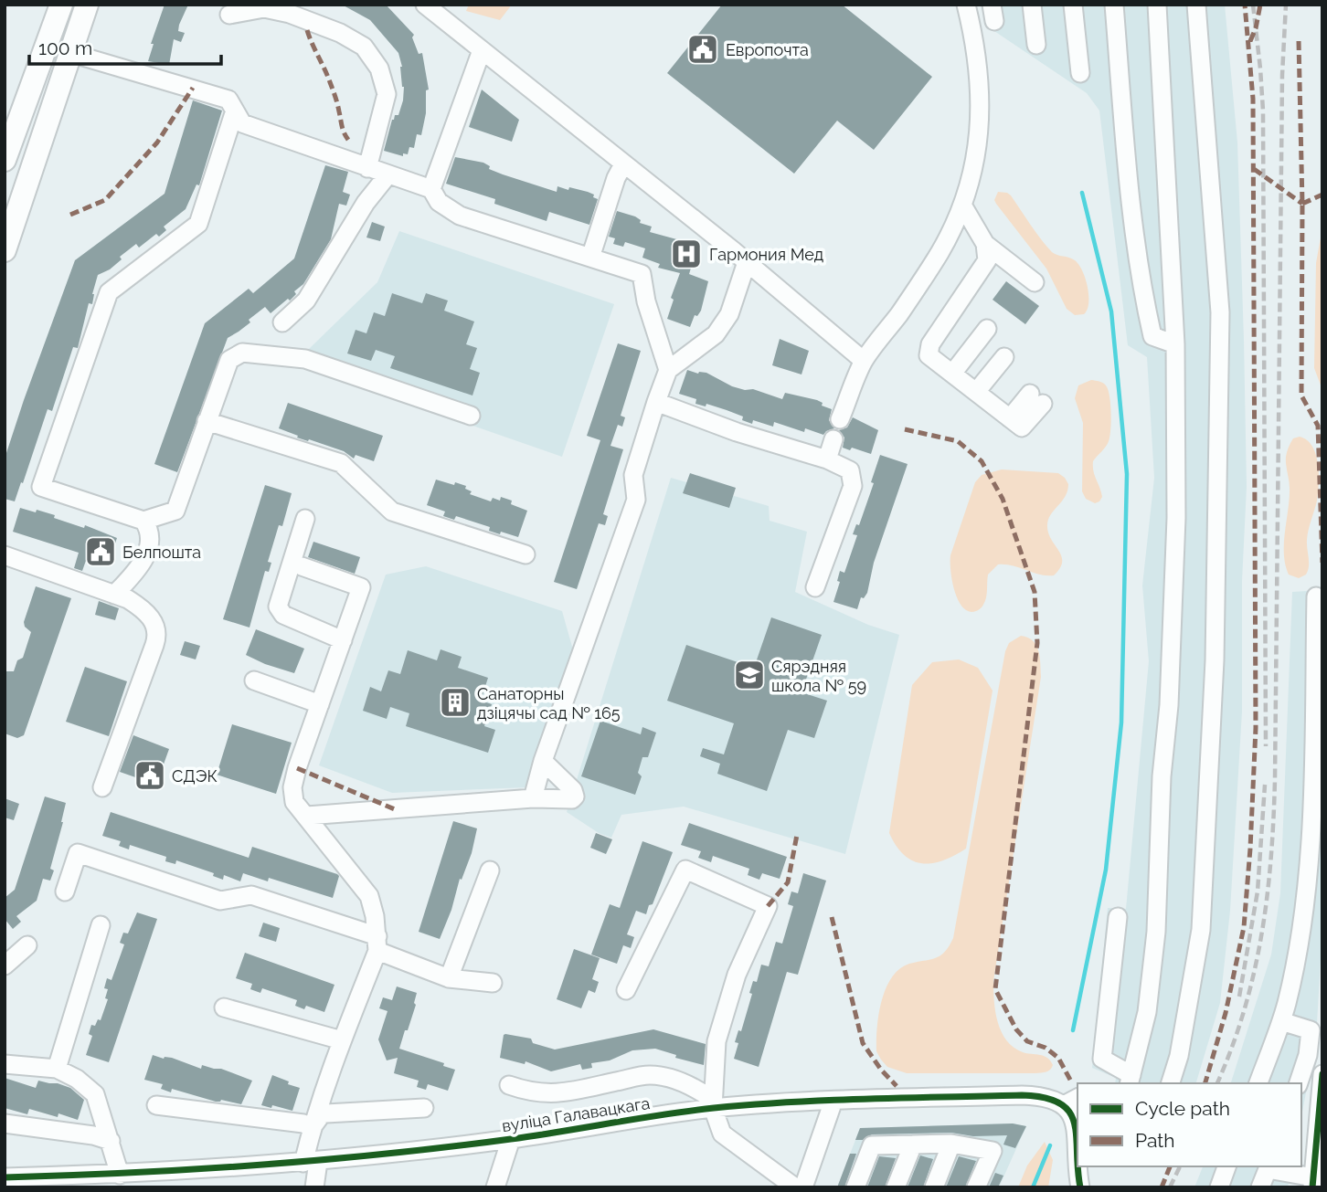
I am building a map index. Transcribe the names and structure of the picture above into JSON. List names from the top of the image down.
{
  "streets": {
    "street": ["вуліца Галавацкага"]
  },
  "places": {
    "public building": ["Европочта", "Белпошта", "СДЭК"],
    "hospital": ["Гармония Мед"],
    "school or university": ["Сярэдняя школа № 59"],
    "building": ["Санаторны дзіцячы сад № 165"]
  },
  "legend": ["Cycle path", "Path"],
  "scale_bar": "100 m"
}
